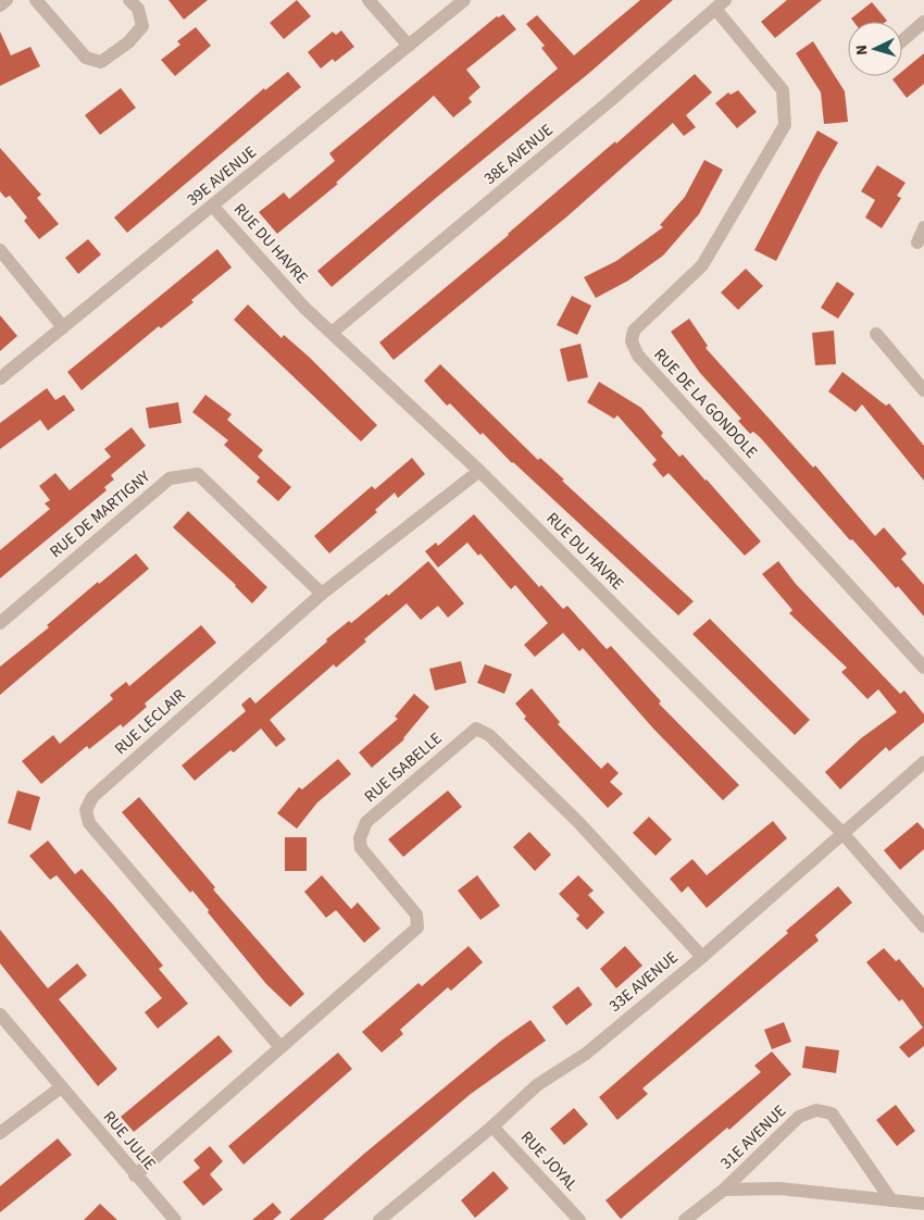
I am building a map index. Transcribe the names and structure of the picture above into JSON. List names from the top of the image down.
{
  "streets": {
    "street": [
      "38E AVENUE",
      "39E AVENUE",
      "RUE DU HAVRE",
      "RUE DE LA GONDOLE",
      "RUE DE MARTIGNY",
      "RUE LECLAIR",
      "RUE ISABELLE",
      "33E AVENUE",
      "31E AVENUE",
      "RUE JULIE",
      "RUE JOYAL"
    ]
  },
  "crossings": [
    ["38E AVENUE", "RUE DU HAVRE"],
    ["38E AVENUE", "RUE DE LA GONDOLE"],
    ["39E AVENUE", "RUE DU HAVRE"],
    ["RUE DU HAVRE", "RUE LECLAIR"],
    ["RUE DU HAVRE", "33E AVENUE"],
    ["RUE DE MARTIGNY", "RUE LECLAIR"],
    ["RUE LECLAIR", "RUE ISABELLE"],
    ["RUE ISABELLE", "33E AVENUE"],
    ["RUE ISABELLE", "RUE JULIE"],
    ["33E AVENUE", "RUE JOYAL"]
  ],
  "north": "left"
}
